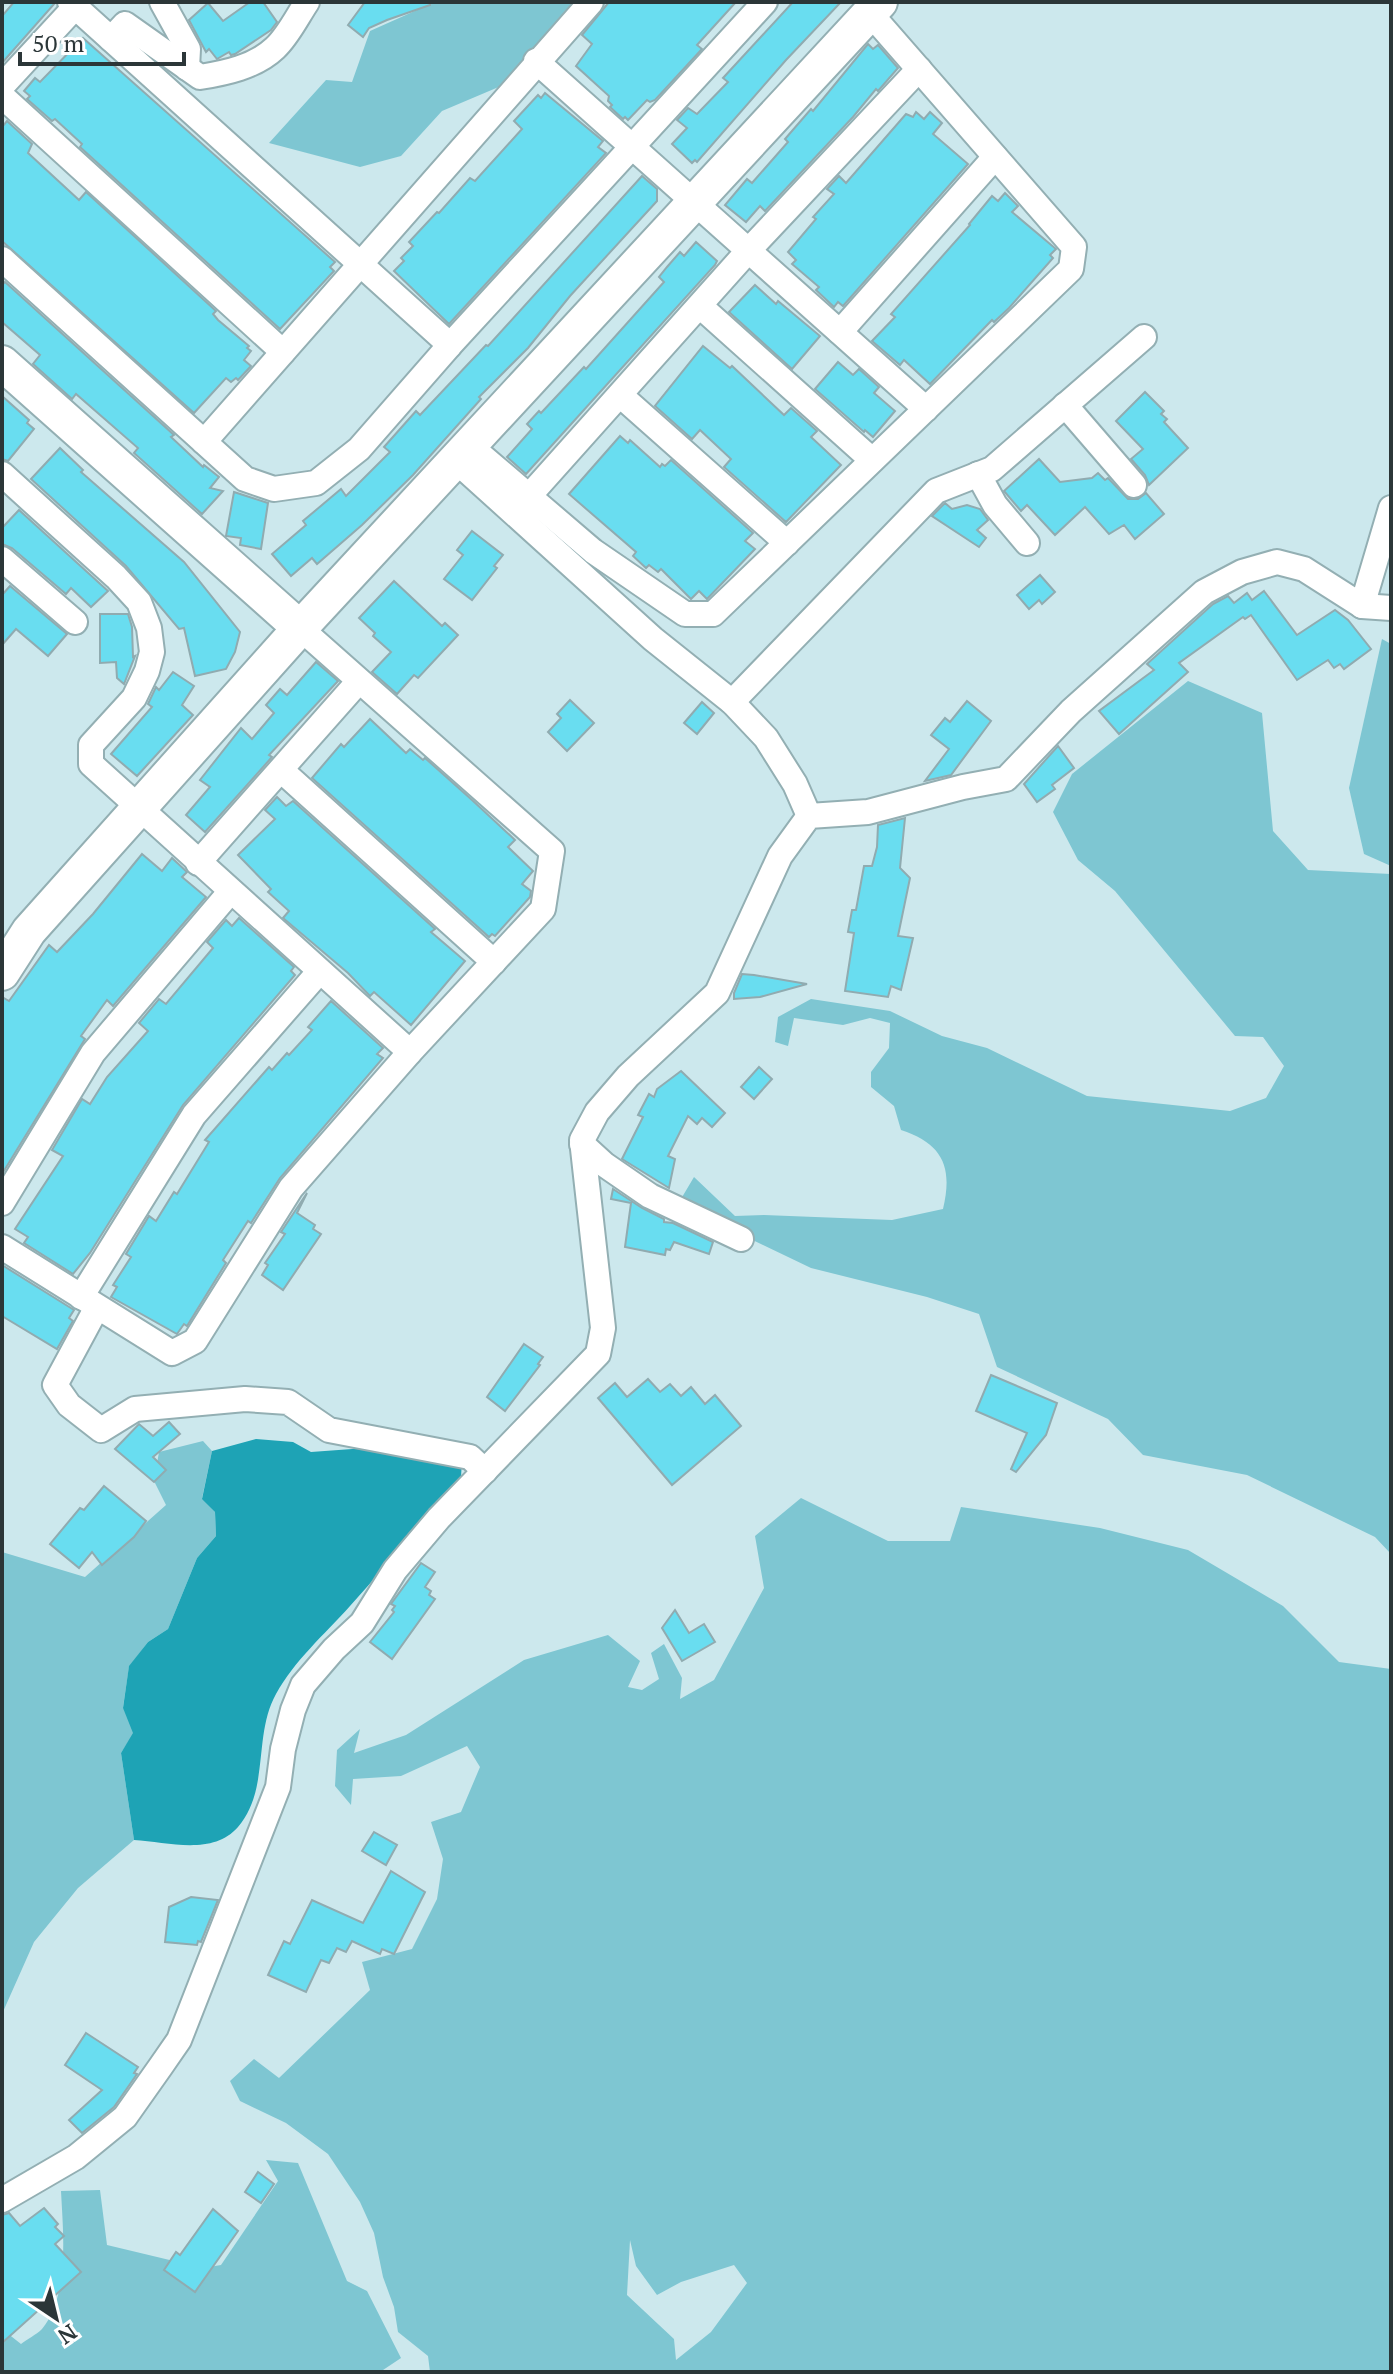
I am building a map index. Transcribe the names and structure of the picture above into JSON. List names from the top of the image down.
{
  "scale_bar": "50 m",
  "north": "bottom right"
}
